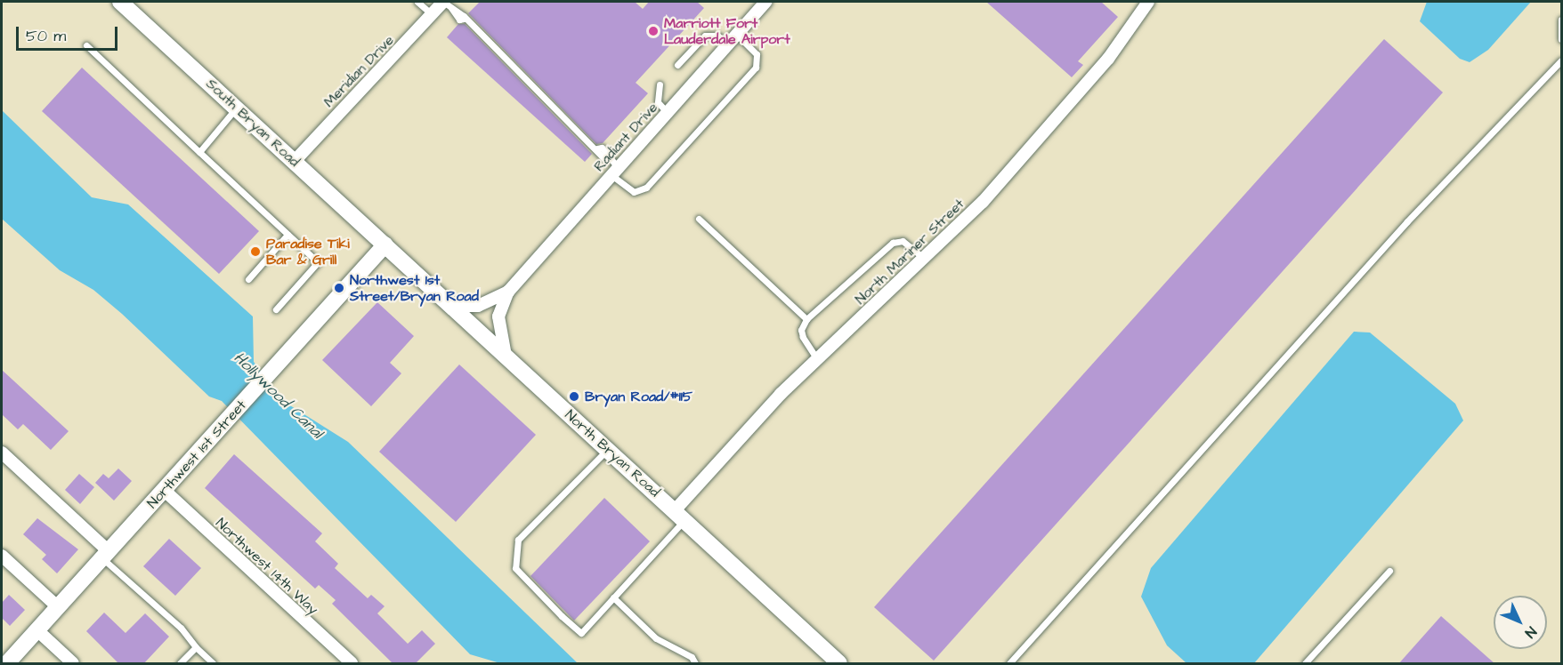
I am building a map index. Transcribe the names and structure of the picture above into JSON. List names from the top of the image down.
{
  "streets": {
    "street": [
      "Meridian Drive",
      "South Bryan Road",
      "Radiant Drive",
      "North Mariner Street",
      "North Bryan Road",
      "Northwest 1st Street",
      "Northwest 14th Way"
    ]
  },
  "crossings": [
    ["Meridian Drive", "South Bryan Road"],
    ["South Bryan Road", "North Bryan Road"],
    ["South Bryan Road", "Northwest 1st Street"],
    ["Radiant Drive", "North Bryan Road"],
    ["North Mariner Street", "North Bryan Road"],
    ["North Bryan Road", "Northwest 1st Street"],
    ["Northwest 1st Street", "Northwest 14th Way"]
  ],
  "water": ["Hollywood Canal"],
  "places": [
    "Marriott Fort Lauderdale Airport",
    "Paradise Tiki Bar & Grill",
    "Northwest 1st Street/Bryan Road",
    "Bryan Road/#115"
  ],
  "scale_bar": "50 m",
  "north": "bottom right"
}
